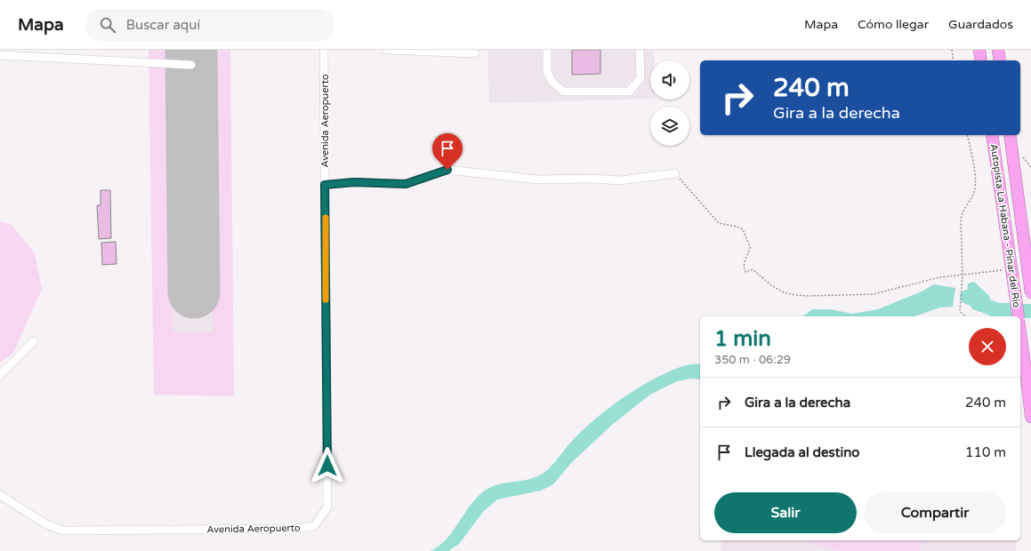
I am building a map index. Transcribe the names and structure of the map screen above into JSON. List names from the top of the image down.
{
  "streets": {
    "highway": ["Autopista La Habana - Pinar del Río"],
    "street": ["Avenida Aeropuerto"]
  },
  "page": {
    "header": "Mapa",
    "search": "Buscar aquí",
    "nav": ["Mapa", "Cómo llegar", "Guardados"],
    "turn": ["240 m", "Gira a la derecha"],
    "heading": ["1 min", "350 m · 06:29"],
    "list": [
      {
        "name": "Gira a la derecha",
        "value": "240 m"
      },
      {
        "name": "Llegada al destino",
        "value": "110 m"
      }
    ],
    "buttons": ["Salir", "Compartir"]
  }
}
